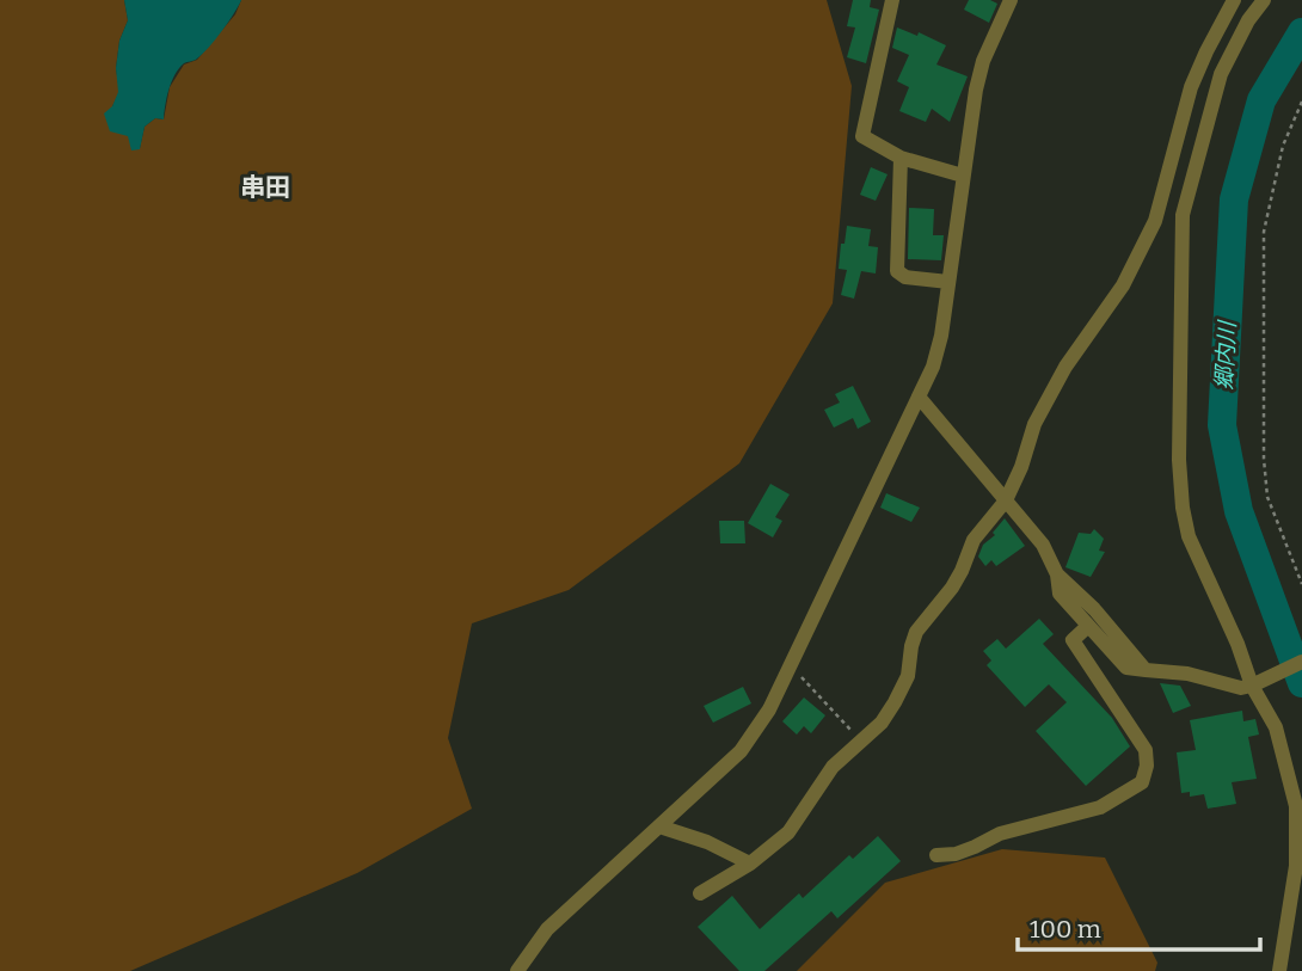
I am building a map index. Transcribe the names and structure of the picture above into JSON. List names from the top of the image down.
{
  "districts": ["串田"],
  "water": ["郷内川"],
  "scale_bar": "100 m"
}
